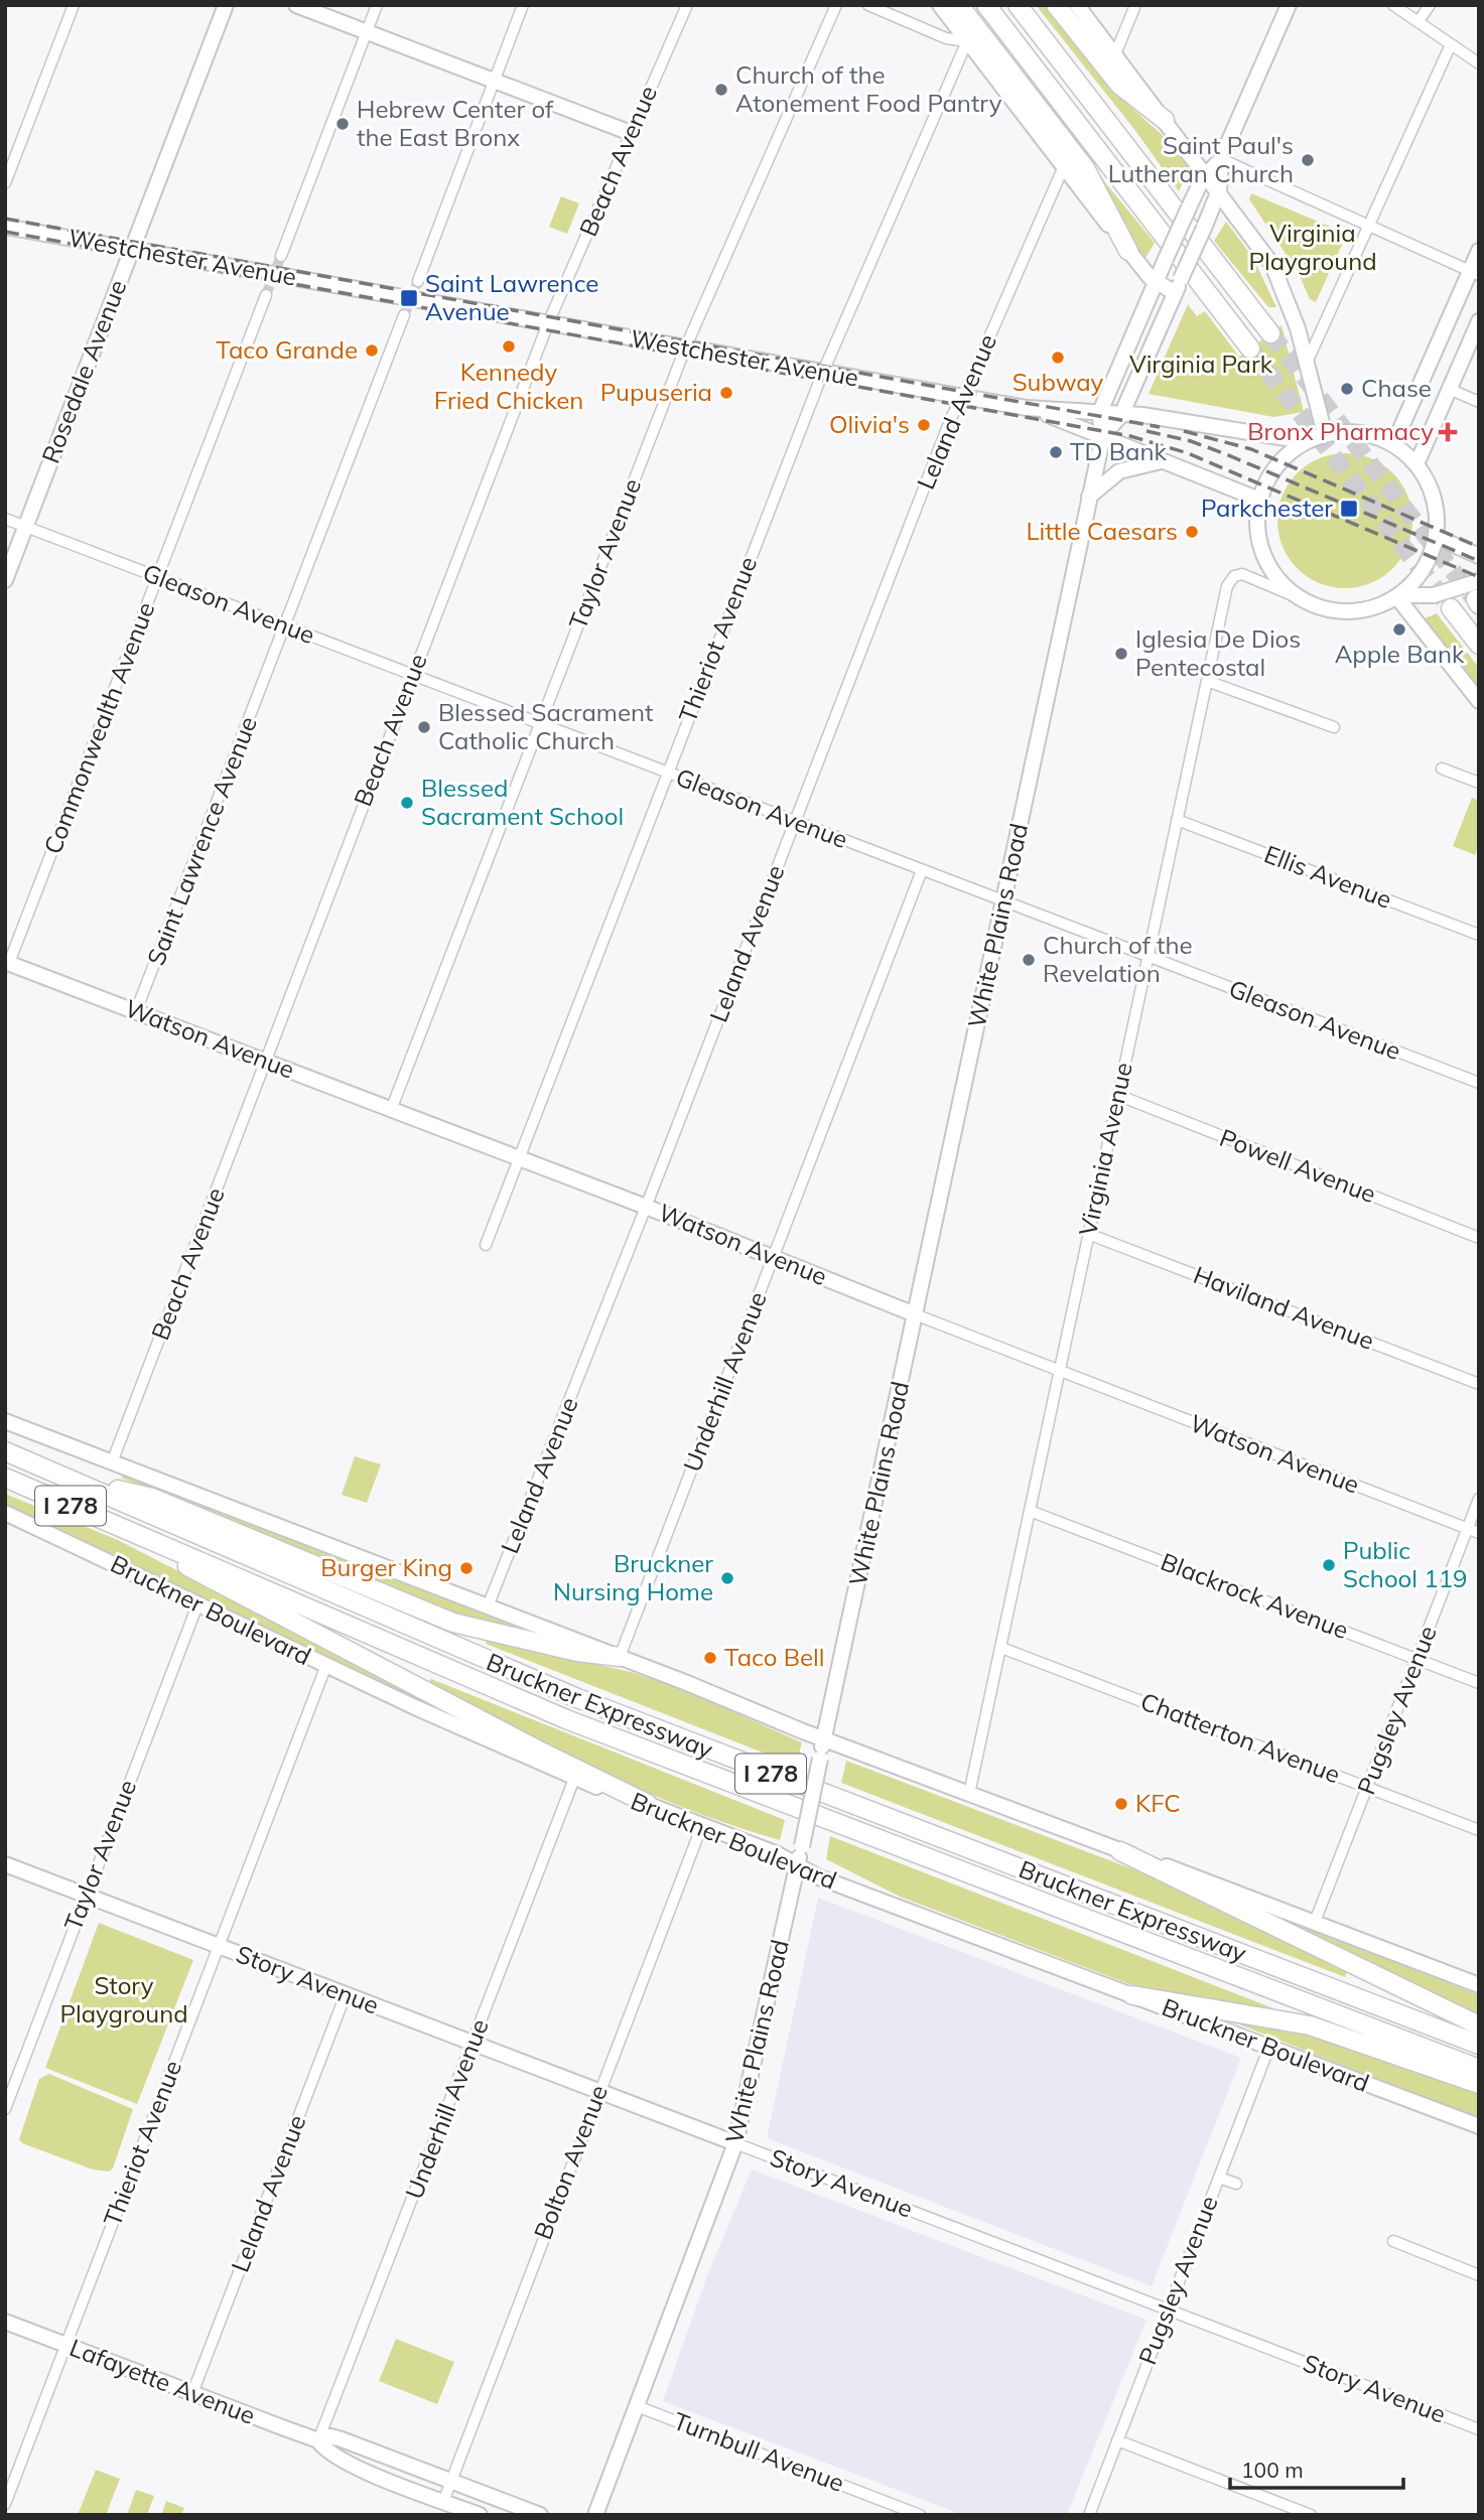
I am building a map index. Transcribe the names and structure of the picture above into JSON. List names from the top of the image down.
{
  "streets": {
    "highway": ["I 278", "Bruckner Expressway"],
    "main road": [
      "Westchester Avenue",
      "Rosedale Avenue",
      "White Plains Road",
      "Watson Avenue",
      "Bruckner Boulevard",
      "Story Avenue",
      "Lafayette Avenue"
    ],
    "street": [
      "Beach Avenue",
      "Leland Avenue",
      "Taylor Avenue",
      "Gleason Avenue",
      "Thieriot Avenue",
      "Commonwealth Avenue",
      "Saint Lawrence Avenue",
      "Ellis Avenue",
      "Virginia Avenue",
      "Powell Avenue",
      "Haviland Avenue",
      "Underhill Avenue",
      "Blackrock Avenue",
      "Pugsley Avenue",
      "Chatterton Avenue",
      "Bolton Avenue",
      "Turnbull Avenue"
    ]
  },
  "crossings": [
    ["Beach Avenue", "Westchester Avenue"],
    ["Beach Avenue", "Gleason Avenue"],
    ["Beach Avenue", "Watson Avenue"],
    ["Westchester Avenue", "Rosedale Avenue"],
    ["Westchester Avenue", "Leland Avenue"],
    ["Westchester Avenue", "Taylor Avenue"],
    ["Westchester Avenue", "Thieriot Avenue"],
    ["Westchester Avenue", "White Plains Road"],
    ["Westchester Avenue", "Virginia Avenue"],
    ["Rosedale Avenue", "Gleason Avenue"],
    ["Leland Avenue", "Gleason Avenue"],
    ["Leland Avenue", "Watson Avenue"],
    ["Leland Avenue", "Story Avenue"],
    ["Leland Avenue", "Lafayette Avenue"],
    ["Taylor Avenue", "Gleason Avenue"],
    ["Taylor Avenue", "Watson Avenue"],
    ["Taylor Avenue", "Bruckner Boulevard"],
    ["Taylor Avenue", "Story Avenue"],
    ["Gleason Avenue", "Thieriot Avenue"],
    ["Gleason Avenue", "Commonwealth Avenue"],
    ["Gleason Avenue", "Saint Lawrence Avenue"],
    ["Gleason Avenue", "White Plains Road"],
    ["Gleason Avenue", "Virginia Avenue"],
    ["Gleason Avenue", "Underhill Avenue"],
    ["Thieriot Avenue", "Watson Avenue"],
    ["Thieriot Avenue", "Bruckner Boulevard"],
    ["Thieriot Avenue", "Story Avenue"],
    ["Thieriot Avenue", "Lafayette Avenue"],
    ["Commonwealth Avenue", "Watson Avenue"],
    ["Saint Lawrence Avenue", "Watson Avenue"],
    ["Ellis Avenue", "Virginia Avenue"],
    ["White Plains Road", "Watson Avenue"],
    ["White Plains Road", "Bruckner Boulevard"],
    ["White Plains Road", "Story Avenue"],
    ["White Plains Road", "Turnbull Avenue"],
    ["Watson Avenue", "Virginia Avenue"],
    ["Watson Avenue", "Underhill Avenue"],
    ["Watson Avenue", "Pugsley Avenue"],
    ["Virginia Avenue", "Powell Avenue"],
    ["Virginia Avenue", "Haviland Avenue"],
    ["Virginia Avenue", "Blackrock Avenue"],
    ["Virginia Avenue", "Chatterton Avenue"],
    ["Underhill Avenue", "Bruckner Boulevard"],
    ["Underhill Avenue", "Story Avenue"],
    ["Underhill Avenue", "Lafayette Avenue"],
    ["Blackrock Avenue", "Pugsley Avenue"],
    ["Bruckner Boulevard", "Pugsley Avenue"],
    ["Bruckner Boulevard", "Bolton Avenue"],
    ["Pugsley Avenue", "Chatterton Avenue"],
    ["Pugsley Avenue", "Story Avenue"],
    ["Story Avenue", "Bolton Avenue"],
    ["Bolton Avenue", "Lafayette Avenue"]
  ],
  "parks": ["Virginia Playground", "Virginia Park", "Story Playground"],
  "places": {
    "other": [
      "Church of the Atonement Food Pantry",
      "Hebrew Center of the East Bronx",
      "Saint Paul's Lutheran Church",
      "Kennedy Fried Chicken",
      "Taco Grande",
      "Subway",
      "Chase",
      "Pupuseria",
      "Olivia's",
      "TD Bank",
      "Little Caesars",
      "Apple Bank",
      "Iglesia De Dios Pentecostal",
      "Blessed Sacrament Catholic Church",
      "Blessed Sacrament School",
      "Church of the Revelation",
      "Public School 119",
      "Burger King",
      "Bruckner Nursing Home",
      "Taco Bell",
      "KFC"
    ],
    "transit": ["Saint Lawrence Avenue", "Parkchester"],
    "health": ["Bronx Pharmacy"]
  },
  "scale_bar": "100 m"
}
